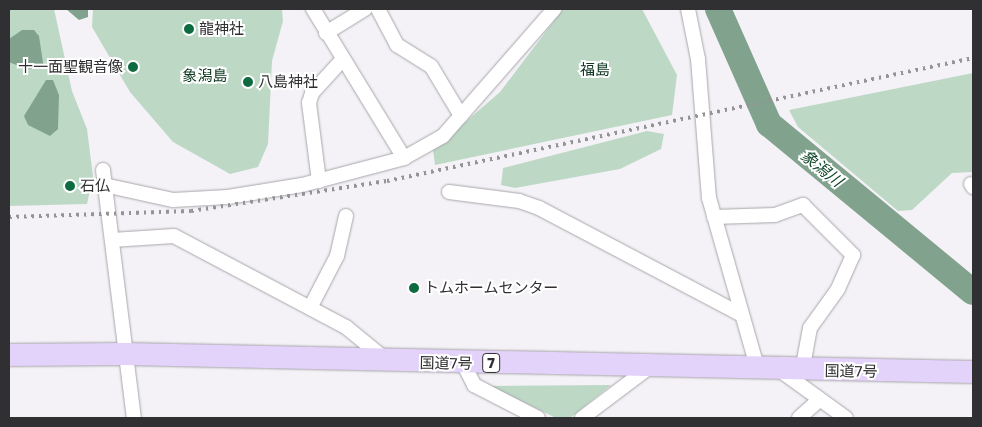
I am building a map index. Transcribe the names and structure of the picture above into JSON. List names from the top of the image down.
{
  "streets": {
    "highway": ["国道7号", "7"]
  },
  "water": ["象潟川"],
  "parks": ["福島", "象潟島"],
  "places": [
    "龍神社",
    "十一面聖観音像",
    "八島神社",
    "石仏",
    "トムホームセンター"
  ]
}
